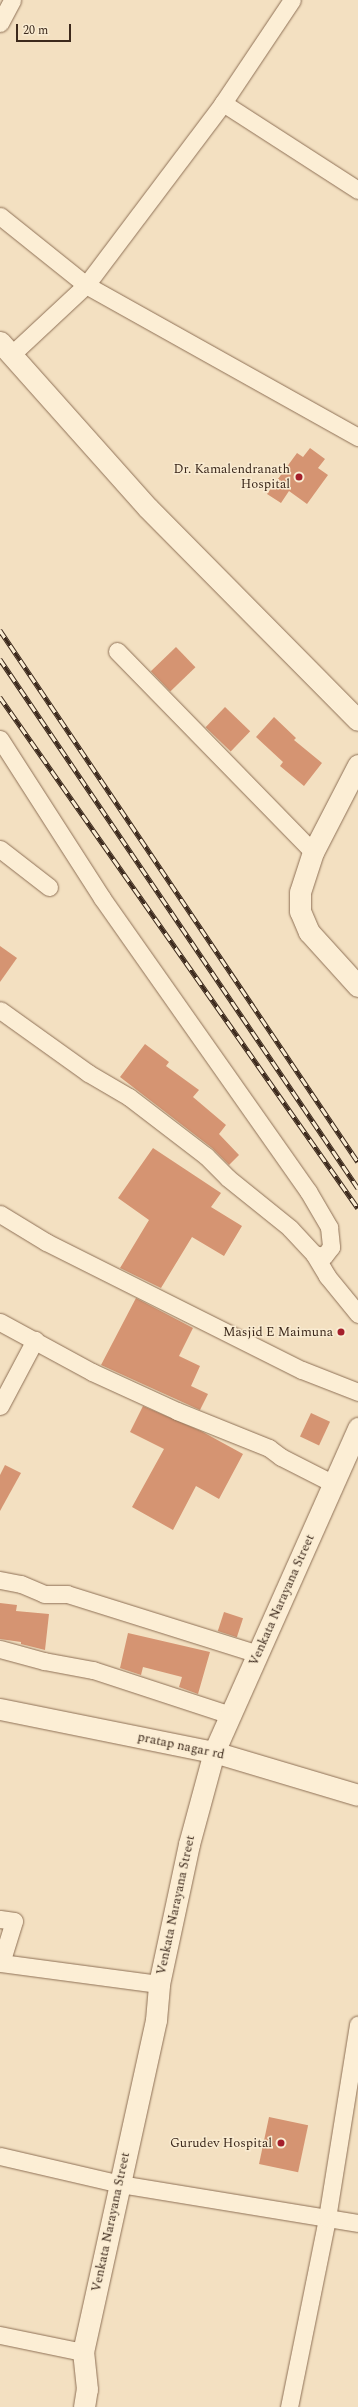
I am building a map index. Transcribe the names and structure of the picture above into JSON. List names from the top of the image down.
{
  "streets": {
    "street": ["Venkata Narayana Street", "pratap nagar rd"]
  },
  "crossings": [
    ["Venkata Narayana Street", "pratap nagar rd"]
  ],
  "places": ["Dr. Kamalendranath Hospital", "Masjid E Maimuna", "Gurudev Hospital"],
  "scale_bar": "20 m"
}
